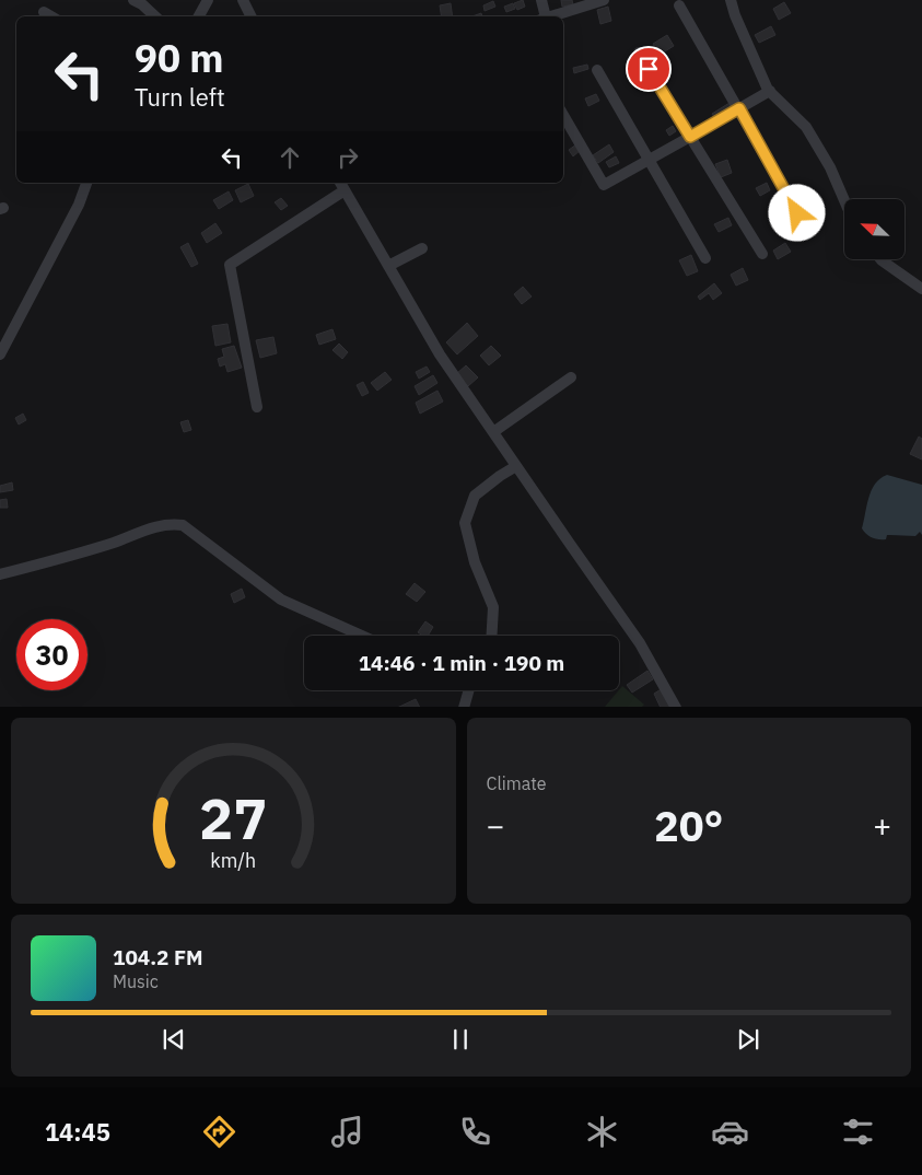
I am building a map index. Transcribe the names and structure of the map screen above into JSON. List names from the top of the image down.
{
  "north": "top left",
  "page": {
    "turn": ["90 m", "Turn left"],
    "limit": "30",
    "trip": "14:46 · 1 min · 190 m",
    "tile": "Climate",
    "heat": ["−", "20°", "+"],
    "song": ["104.2 FM", "Music"],
    "tabs": "14:45",
    "gauge": ["27", "km/h"]
  }
}
